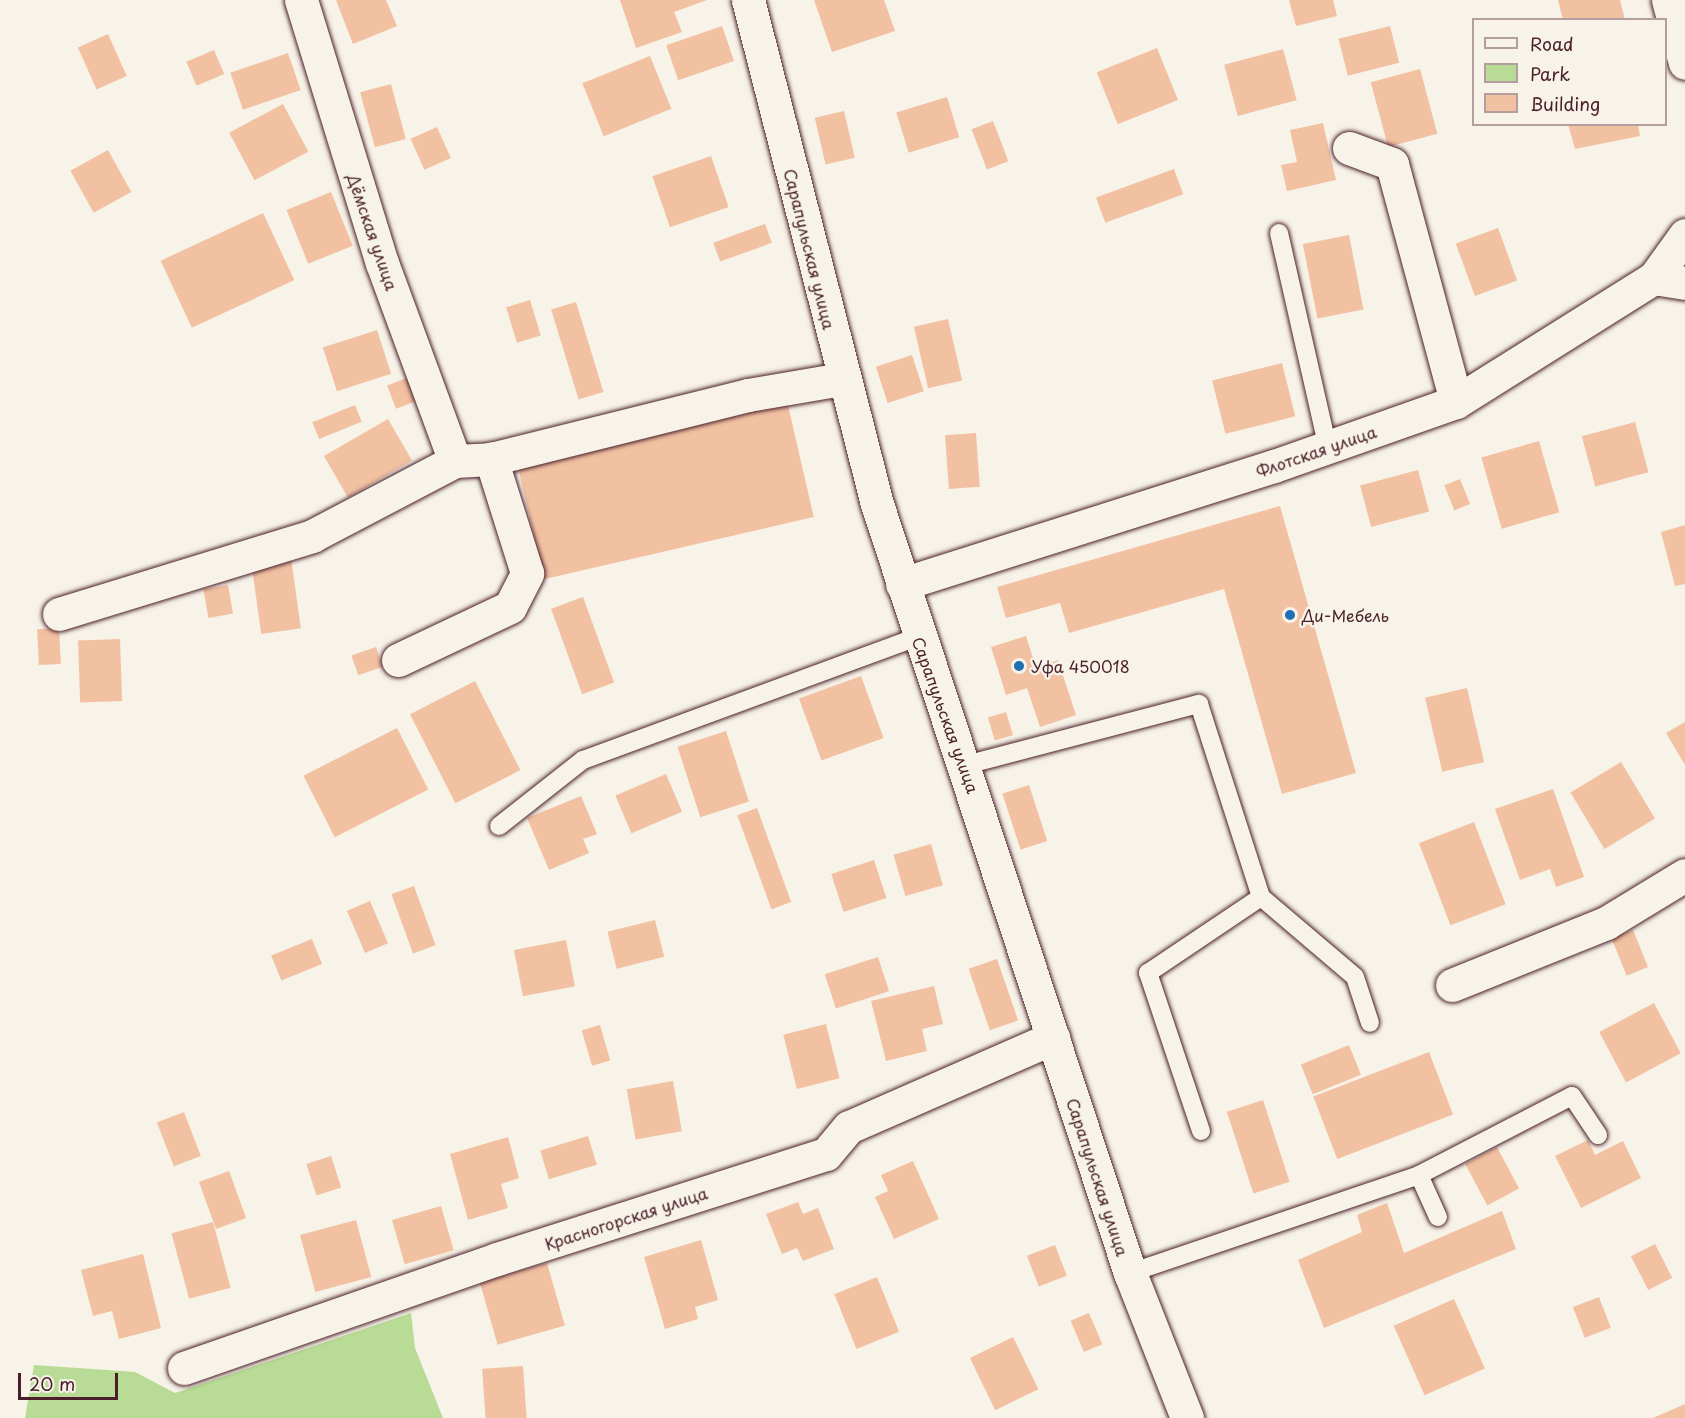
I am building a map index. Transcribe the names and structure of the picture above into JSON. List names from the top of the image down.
{
  "streets": {
    "street": [
      "Дёмская улица",
      "Сарапульская улица",
      "Флотская улица",
      "Красногорская улица"
    ]
  },
  "crossings": [
    ["Сарапульская улица", "Флотская улица"],
    ["Сарапульская улица", "Красногорская улица"]
  ],
  "places": ["Ди-Мебель", "Уфа 450018"],
  "legend": ["Road", "Park", "Building"],
  "scale_bar": "20 m"
}
